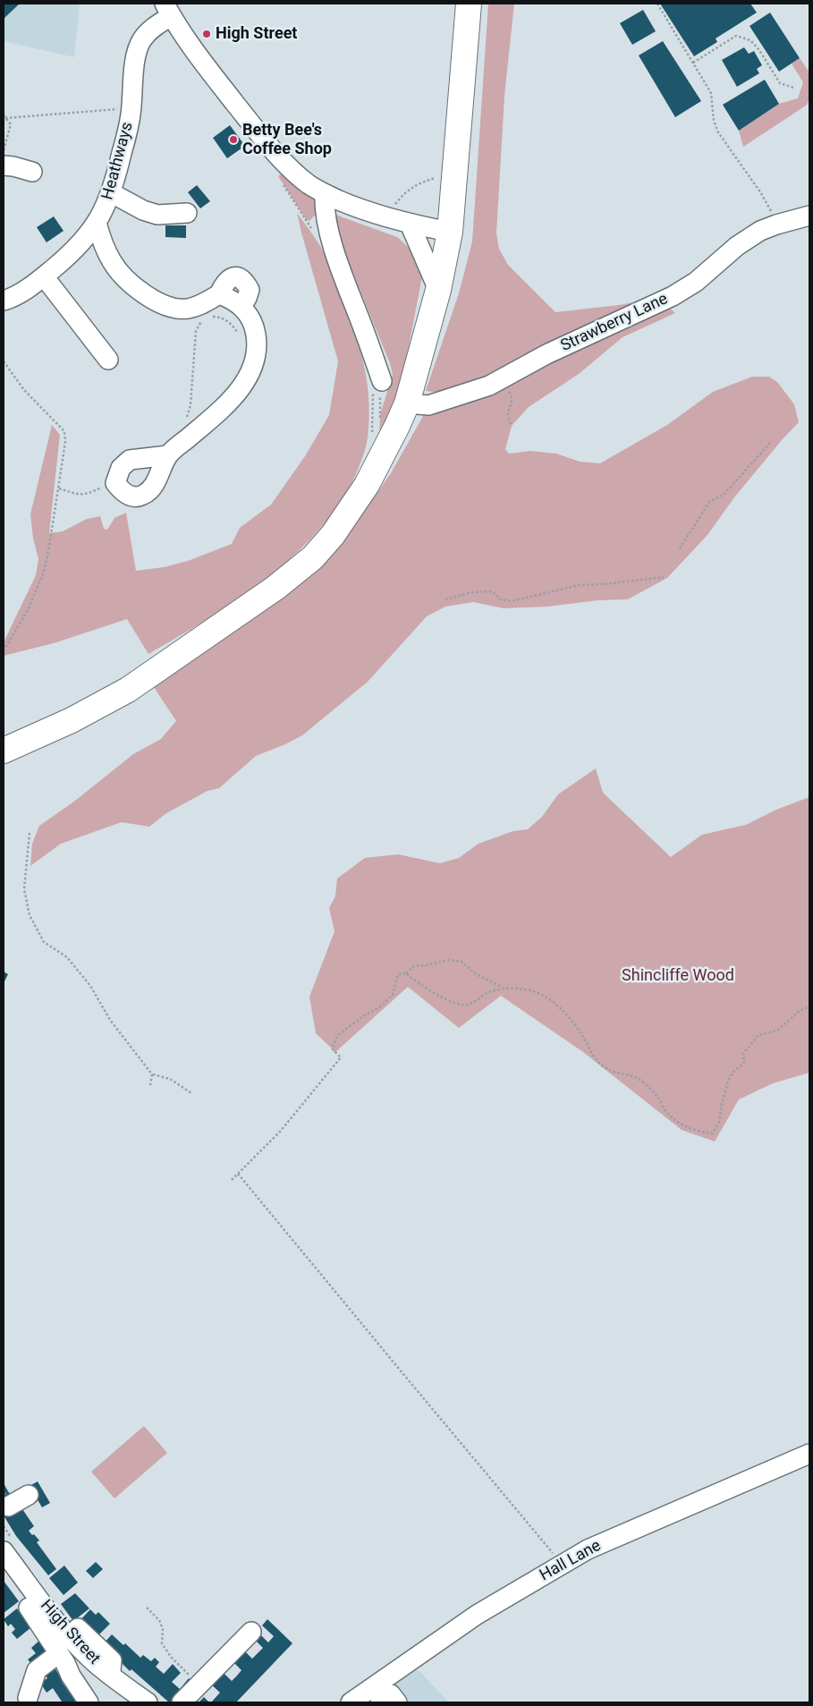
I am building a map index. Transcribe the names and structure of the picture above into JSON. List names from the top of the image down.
{
  "streets": {
    "street": [
      "Heathways",
      "Strawberry Lane",
      "Hall Lane",
      "High Street"
    ]
  },
  "parks": ["Shincliffe Wood"],
  "places": ["High Street", "Betty Bee's Coffee Shop"]
}
